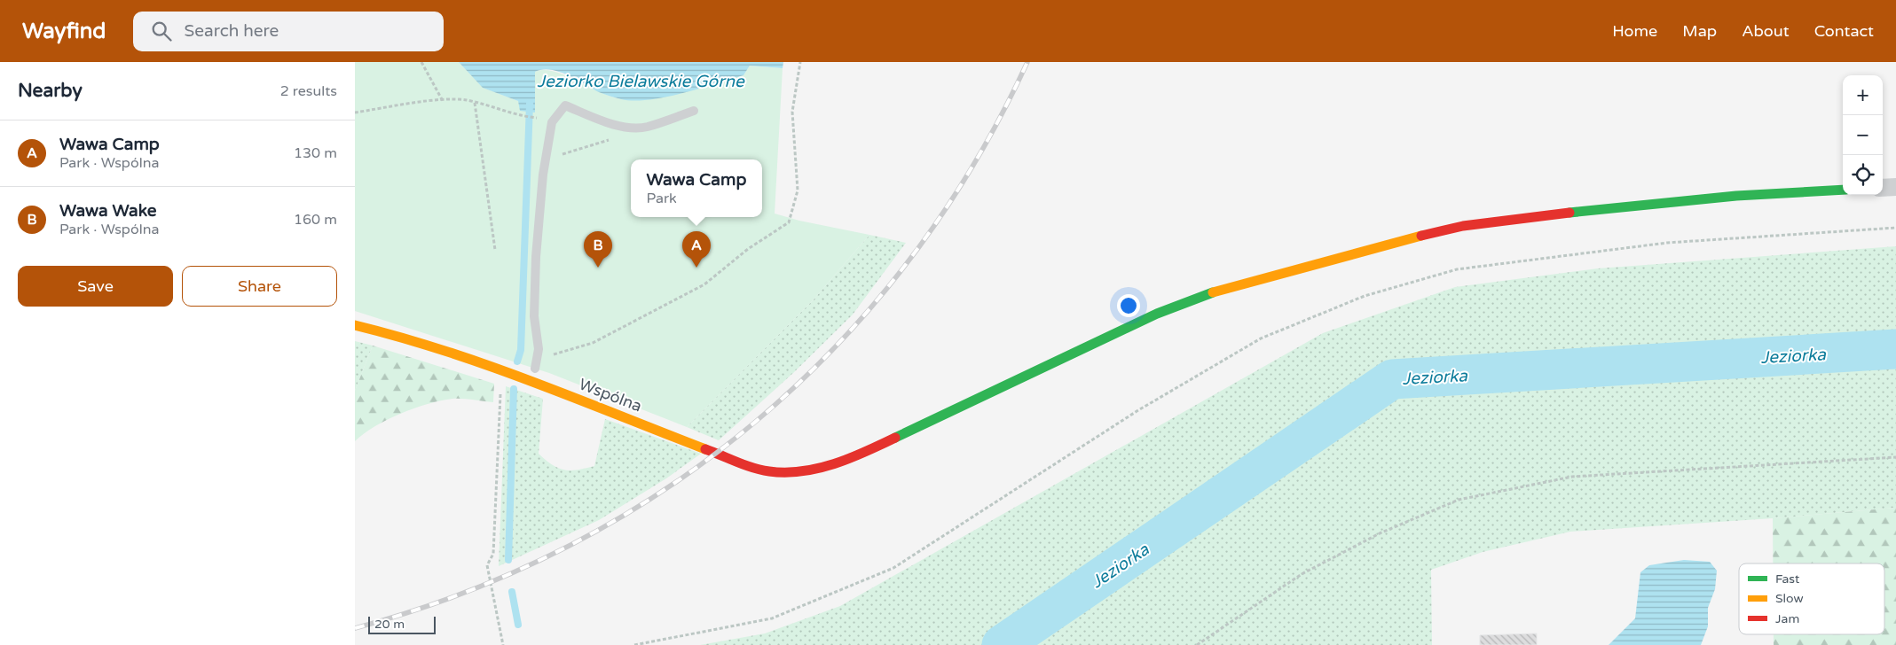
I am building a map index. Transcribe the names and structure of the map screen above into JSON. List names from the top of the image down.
{
  "streets": {
    "street": ["Wspólna"]
  },
  "water": ["Jeziorko Bielawskie Górne", "Jeziorka"],
  "legend": ["Fast", "Slow", "Jam"],
  "scale_bar": "20 m",
  "page": {
    "header": "Wayfind",
    "search": "Search here",
    "nav": [
      "Home",
      "Map",
      "About",
      "Contact"
    ],
    "heading": ["Nearby", "2 results"],
    "map_buttons": ["+", "−"],
    "list": [
      {
        "mark": "A",
        "name": "Wawa Camp",
        "note": "Park · Wspólna",
        "value": "130 m"
      },
      {
        "mark": "B",
        "name": "Wawa Wake",
        "note": "Park · Wspólna",
        "value": "160 m"
      }
    ],
    "popup": ["Wawa Camp", "Park"],
    "pins": ["A", "B"],
    "buttons": ["Save", "Share"],
    "scale": "20 m"
  }
}
